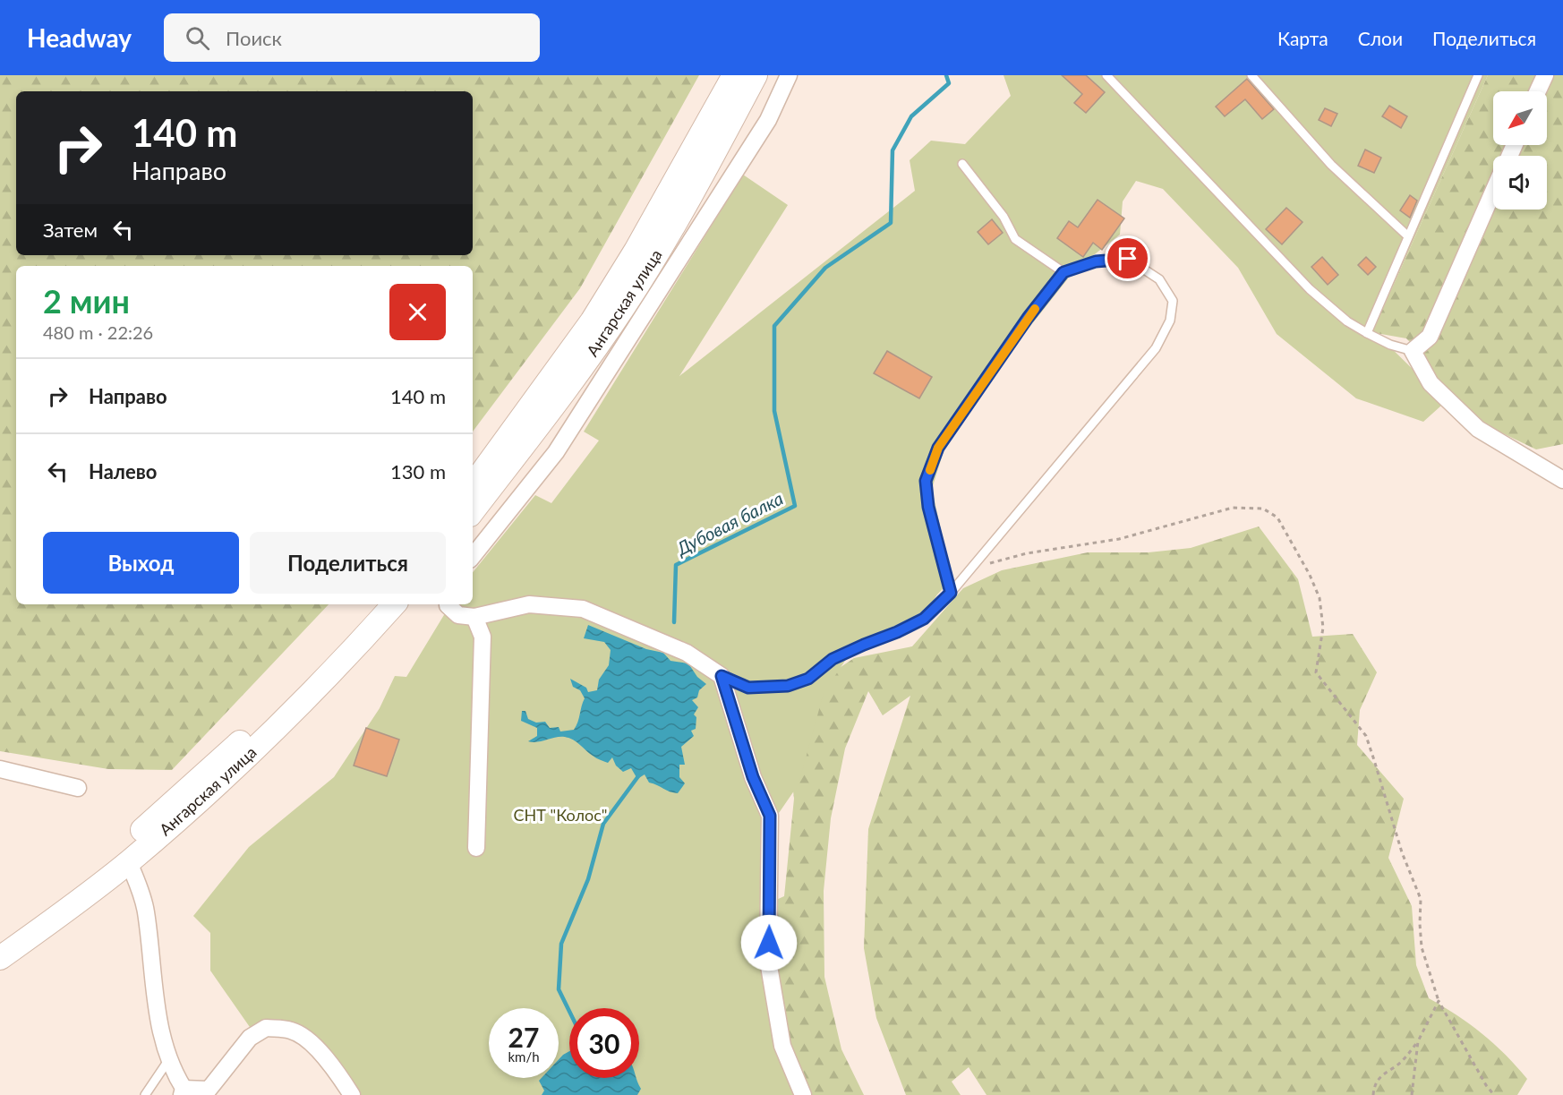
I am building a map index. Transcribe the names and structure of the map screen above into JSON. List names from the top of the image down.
{
  "streets": {
    "main road": ["Ангарская улица"]
  },
  "water": ["Дубовая балка"],
  "parks": ["СНТ \"Колос\""],
  "north": "bottom left",
  "page": {
    "header": "Headway",
    "search": "Поиск",
    "nav": ["Карта", "Слои", "Поделиться"],
    "turn": ["140 m", "Направо"],
    "then": "Затем",
    "heading": ["2 мин", "480 m · 22:26"],
    "list": [
      {
        "name": "Направо",
        "value": "140 m"
      },
      {
        "name": "Налево",
        "value": "130 m"
      }
    ],
    "buttons": ["Выход", "Поделиться"],
    "speed": "27 km/h",
    "limit": "30"
  }
}
